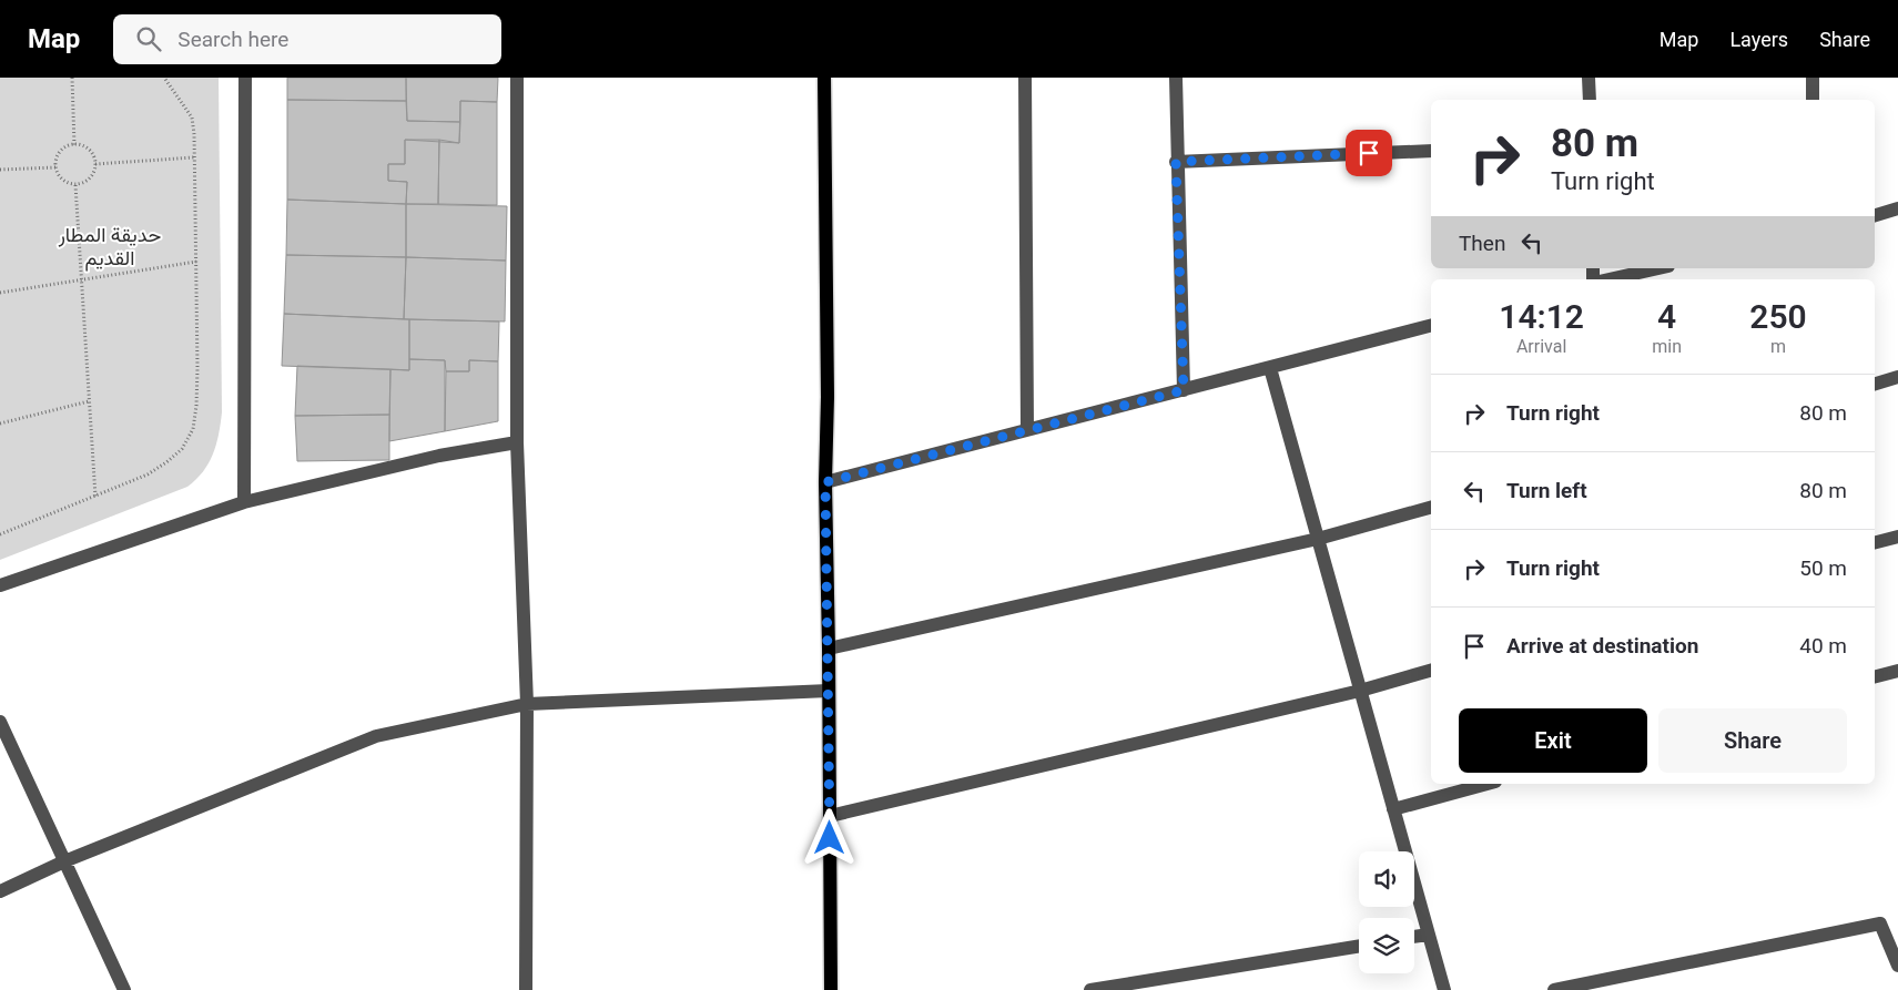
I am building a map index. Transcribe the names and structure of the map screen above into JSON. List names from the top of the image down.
{
  "parks": ["حديقة المطار القديم"],
  "page": {
    "header": "Map",
    "search": "Search here",
    "nav": ["Map", "Layers", "Share"],
    "turn": ["80 m", "Turn right"],
    "then": "Then",
    "eta": [
      "14:12",
      "Arrival",
      "4",
      "min",
      "250",
      "m"
    ],
    "list": [
      {
        "name": "Turn right",
        "value": "80 m"
      },
      {
        "name": "Turn left",
        "value": "80 m"
      },
      {
        "name": "Turn right",
        "value": "50 m"
      },
      {
        "name": "Arrive at destination",
        "value": "40 m"
      }
    ],
    "buttons": ["Exit", "Share"]
  }
}
